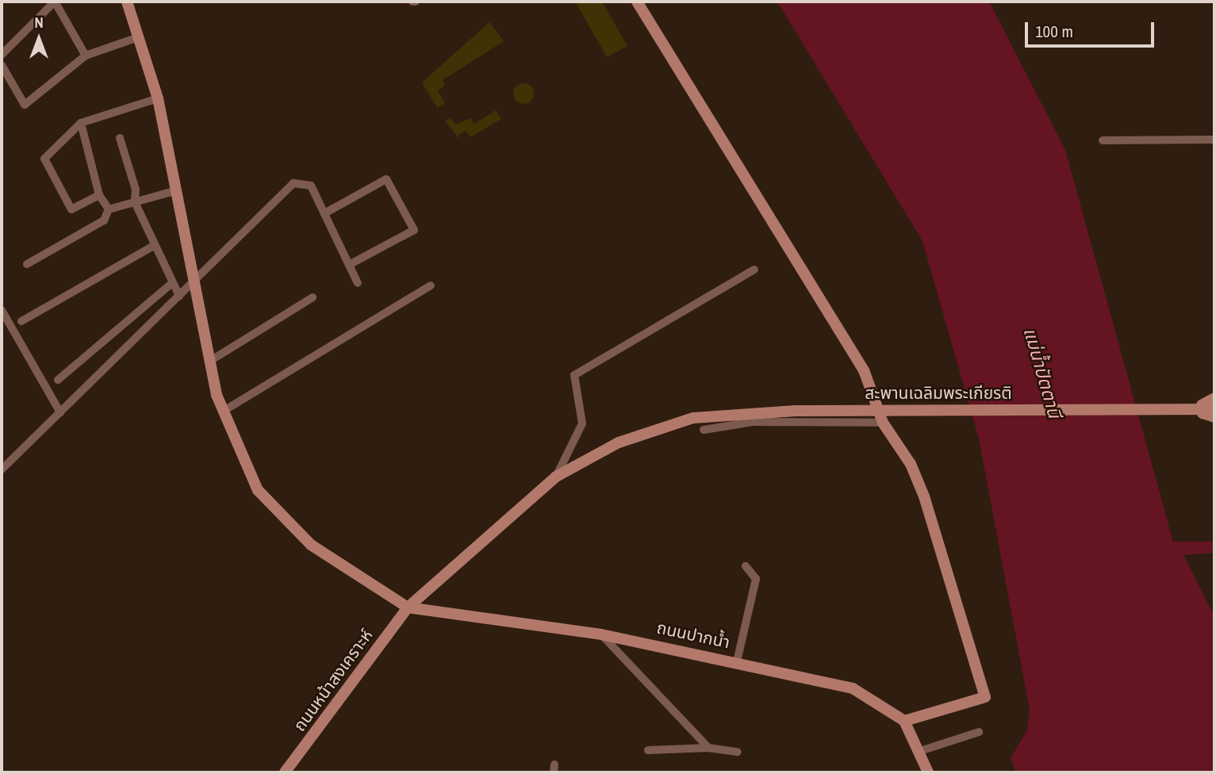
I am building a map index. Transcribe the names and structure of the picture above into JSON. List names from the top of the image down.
{
  "streets": {
    "street": ["สะพานเฉลิมพระเกียรติ", "ถนนปากน้ำ", "ถนนหน้าสงเคราะห์"]
  },
  "crossings": [
    ["สะพานเฉลิมพระเกียรติ", "ถนนหน้าสงเคราะห์"],
    ["ถนนปากน้ำ", "ถนนหน้าสงเคราะห์"]
  ],
  "water": ["แม่น้ำปัตตานี"],
  "scale_bar": "100 m",
  "north": "top"
}
